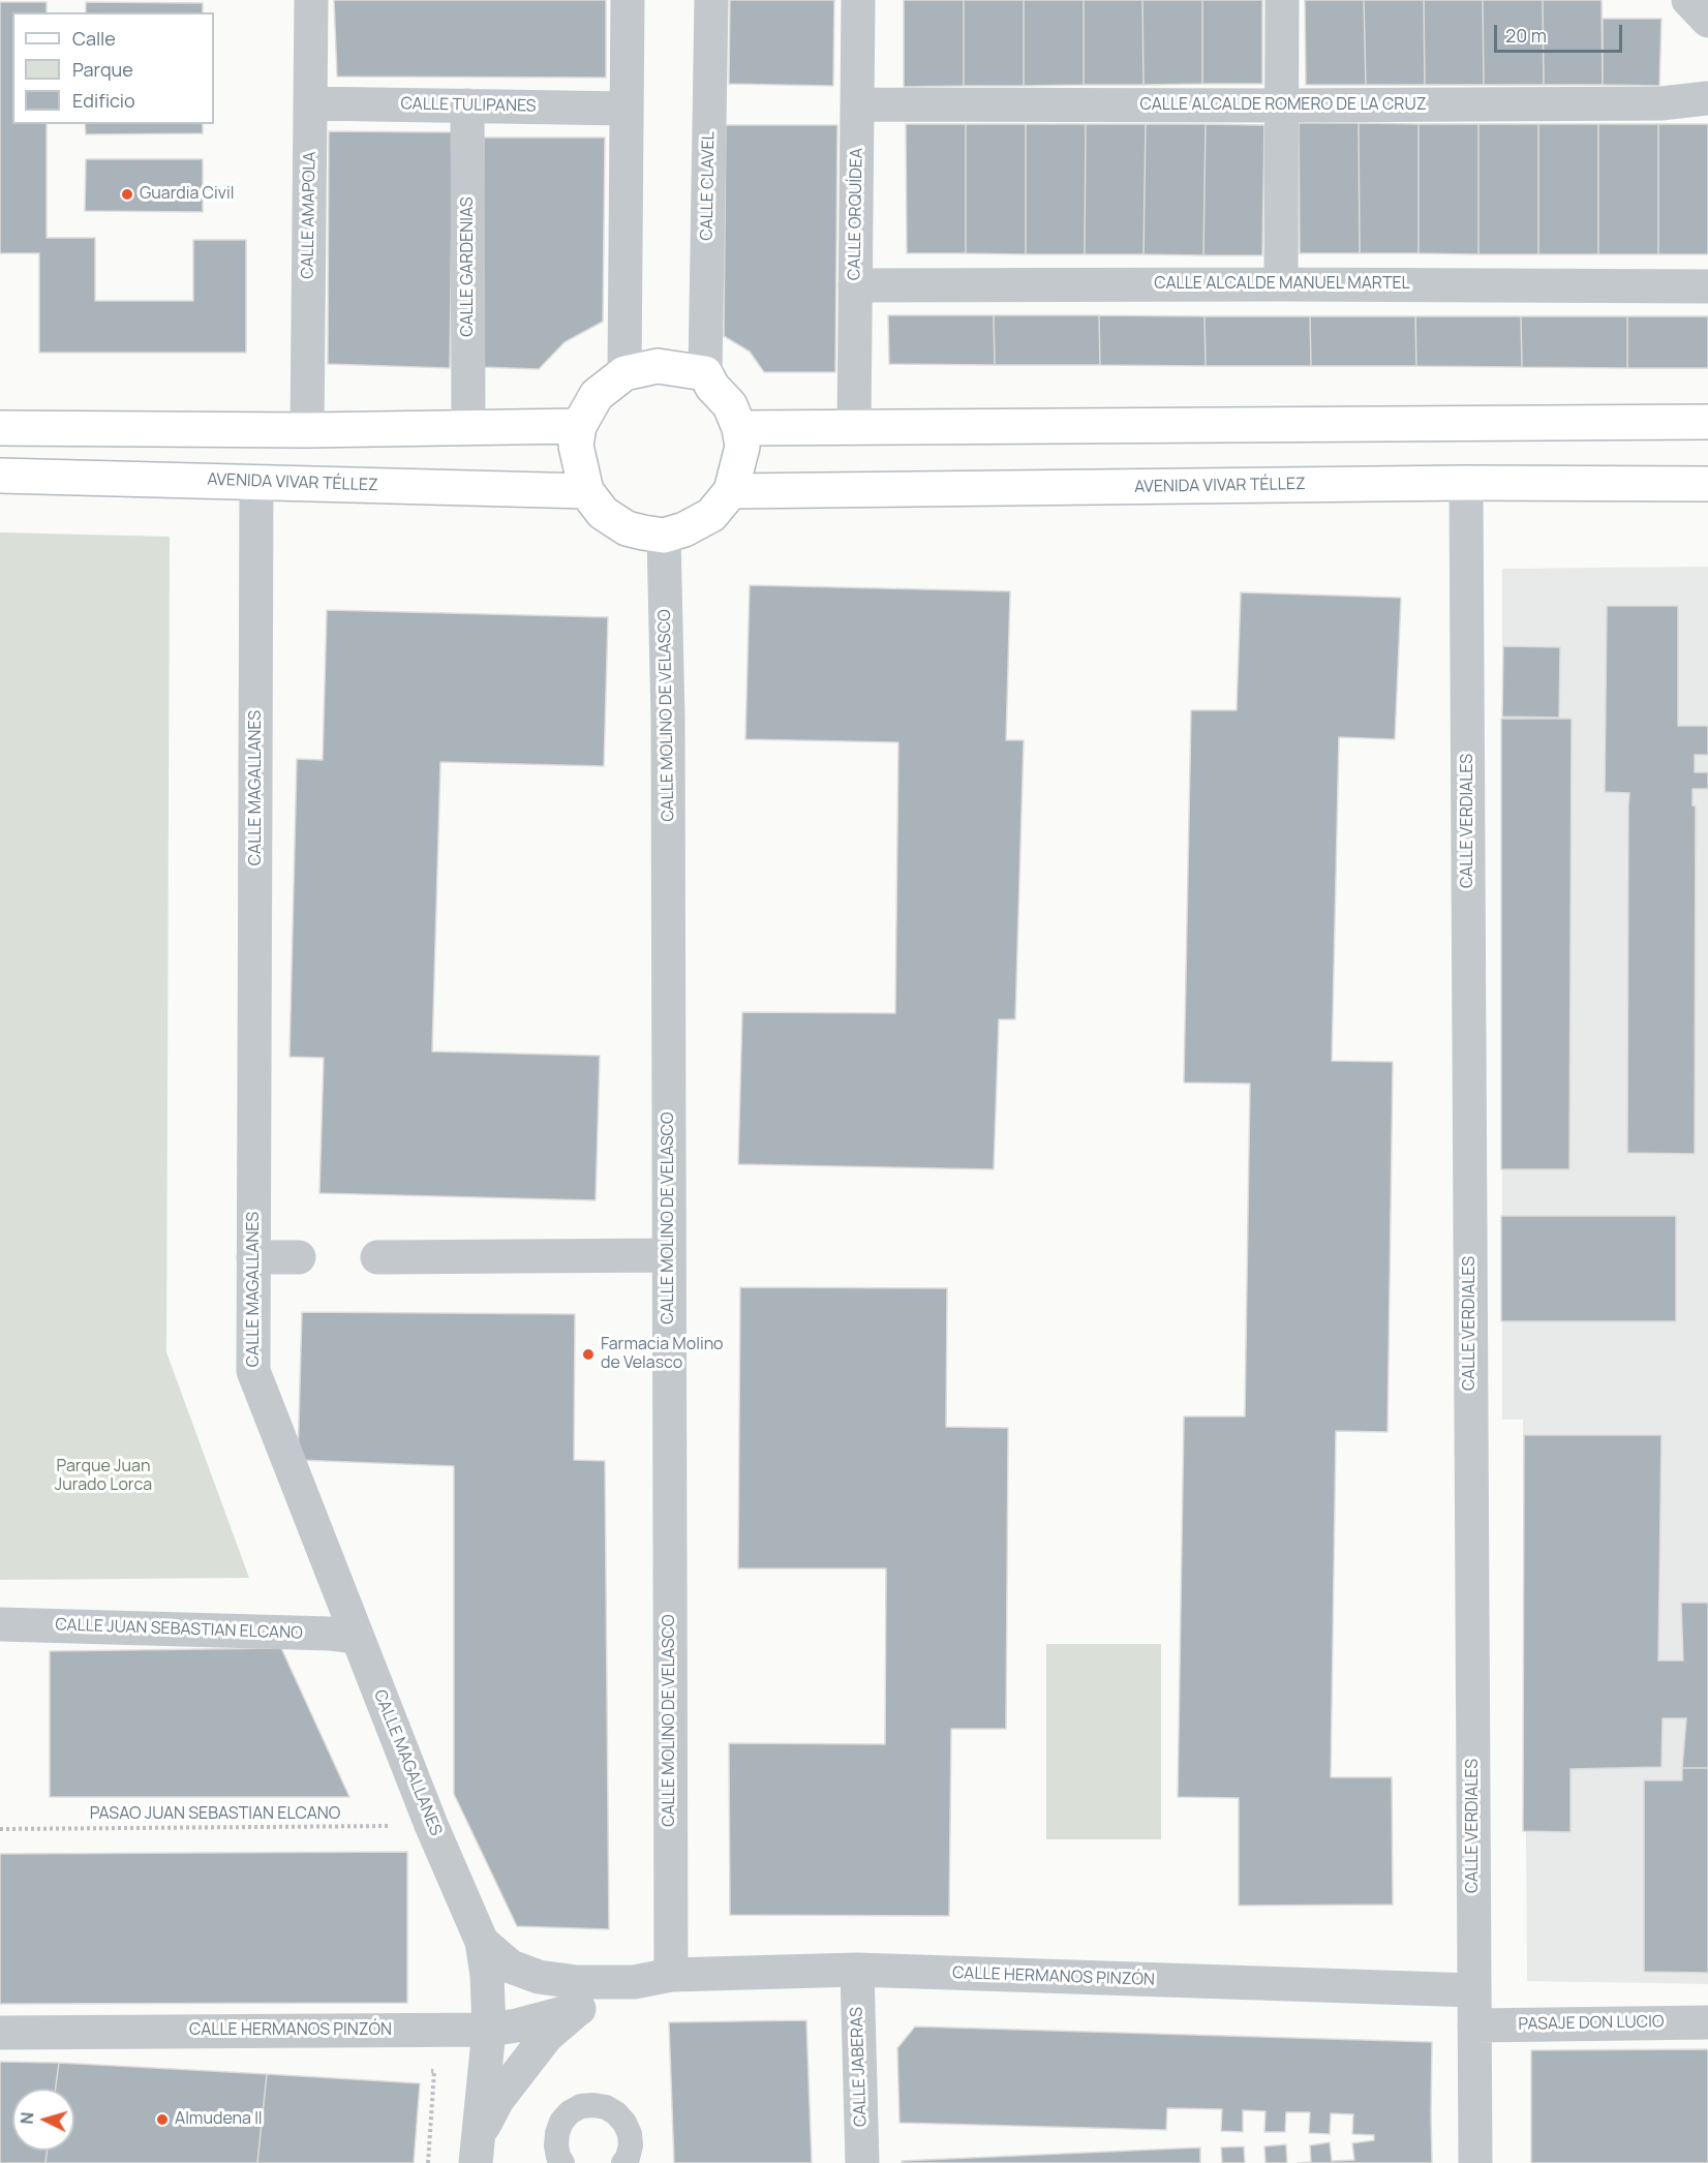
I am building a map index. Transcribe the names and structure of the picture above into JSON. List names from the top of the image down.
{
  "streets": {
    "street": [
      "CALLE TULIPANES",
      "CALLE ALCALDE ROMERO DE LA CRUZ",
      "CALLE CLAVEL",
      "CALLE ORQUÍDEA",
      "CALLE AMAPOLA",
      "CALLE GARDENIAS",
      "CALLE ALCALDE MANUEL MARTEL",
      "AVENIDA VIVAR TÉLLEZ",
      "CALLE MOLINO DE VELASCO",
      "CALLE MAGALLANES",
      "CALLE VERDIALES",
      "CALLE JUAN SEBASTIAN ELCANO",
      "CALLE HERMANOS PINZÓN",
      "PASAJE DON LUCIO",
      "CALLE JABERAS"
    ],
    "path": ["PASAO JUAN SEBASTIAN ELCANO"]
  },
  "crossings": [
    ["CALLE TULIPANES", "CALLE AMAPOLA"],
    ["CALLE TULIPANES", "CALLE GARDENIAS"],
    ["CALLE ALCALDE ROMERO DE LA CRUZ", "CALLE ORQUÍDEA"],
    ["CALLE CLAVEL", "AVENIDA VIVAR TÉLLEZ"],
    ["CALLE CLAVEL", "CALLE MOLINO DE VELASCO"],
    ["CALLE ORQUÍDEA", "CALLE ALCALDE MANUEL MARTEL"],
    ["AVENIDA VIVAR TÉLLEZ", "CALLE MOLINO DE VELASCO"],
    ["AVENIDA VIVAR TÉLLEZ", "CALLE MAGALLANES"],
    ["AVENIDA VIVAR TÉLLEZ", "CALLE VERDIALES"],
    ["CALLE MOLINO DE VELASCO", "CALLE HERMANOS PINZÓN"],
    ["CALLE MAGALLANES", "CALLE JUAN SEBASTIAN ELCANO"],
    ["CALLE MAGALLANES", "PASAO JUAN SEBASTIAN ELCANO"],
    ["CALLE MAGALLANES", "CALLE HERMANOS PINZÓN"],
    ["CALLE VERDIALES", "CALLE HERMANOS PINZÓN"],
    ["CALLE VERDIALES", "PASAJE DON LUCIO"],
    ["CALLE HERMANOS PINZÓN", "CALLE JABERAS"]
  ],
  "parks": ["Parque Juan Jurado Lorca"],
  "places": ["Guardia Civil", "Farmacia Molino de Velasco", "Almudena II"],
  "legend": ["Calle", "Parque", "Edificio"],
  "scale_bar": "20 m",
  "north": "left"
}
